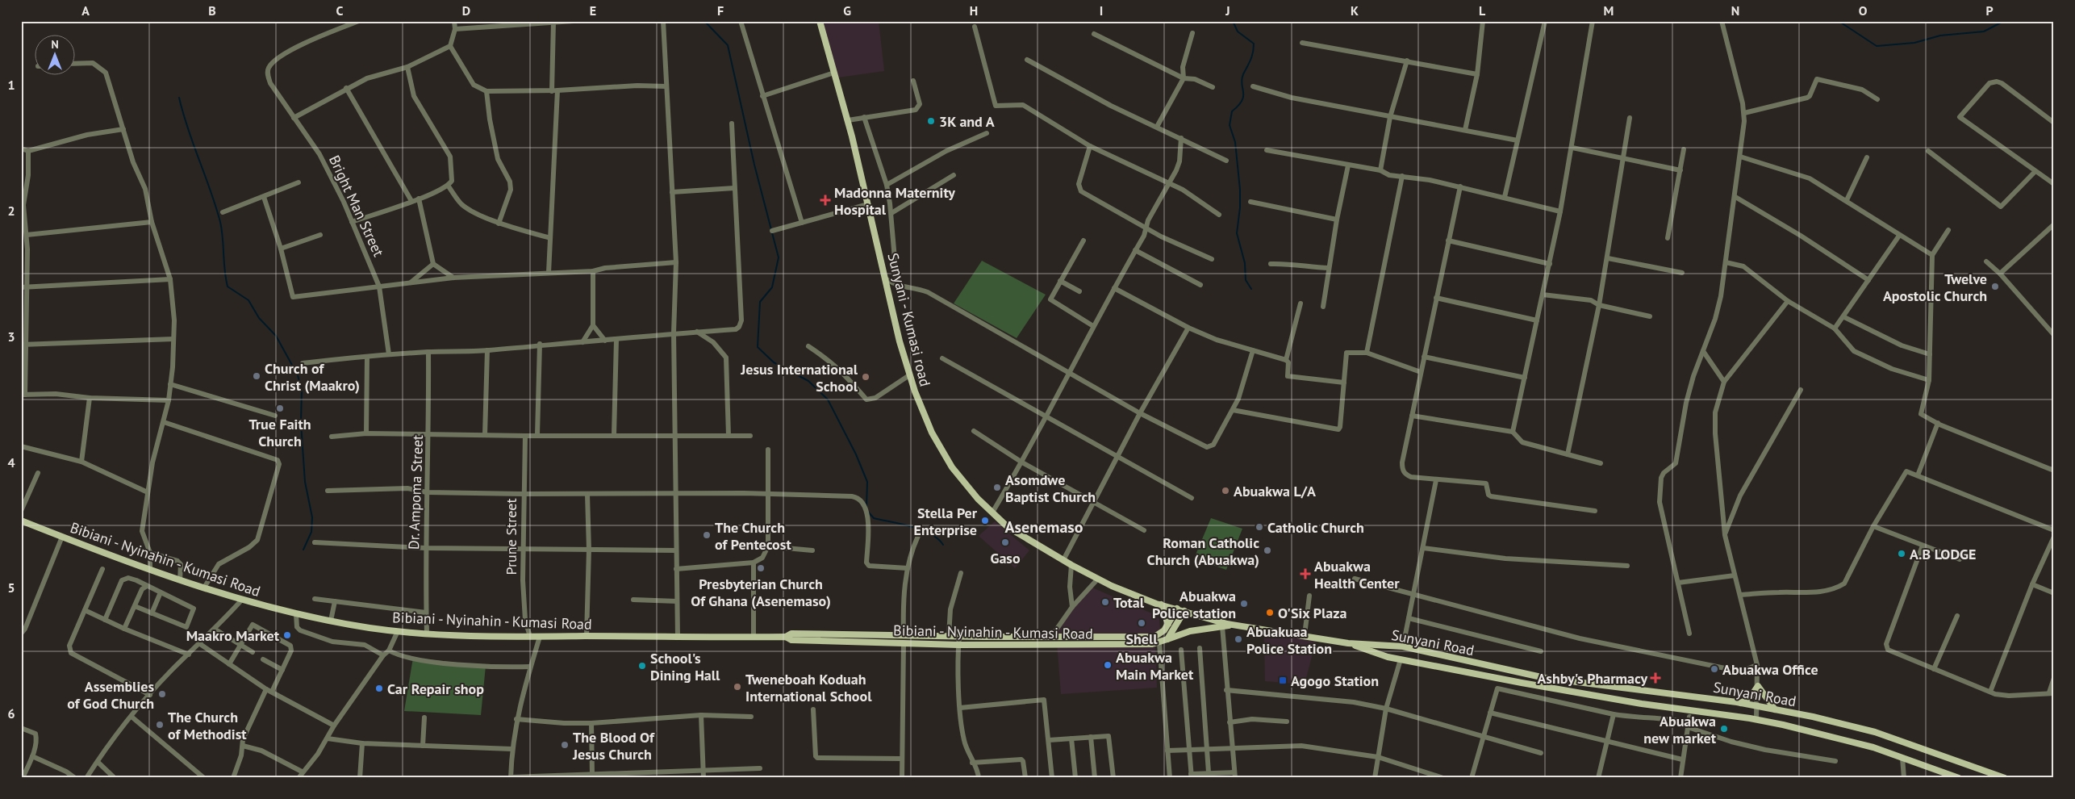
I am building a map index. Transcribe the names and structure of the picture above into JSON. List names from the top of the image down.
{
  "streets": {
    "main road": ["Sunyani - Kumasi road", "Bibiani - Nyinahin - Kumasi Road", "Sunyani Road"],
    "street": ["Bright Man Street", "Dr. Ampoma Street", "Prune Street"]
  },
  "crossings": [
    ["Sunyani - Kumasi road", "Bibiani - Nyinahin - Kumasi Road"],
    ["Sunyani - Kumasi road", "Sunyani Road"],
    ["Dr. Ampoma Street", "Bibiani - Nyinahin - Kumasi Road"],
    ["Prune Street", "Bibiani - Nyinahin - Kumasi Road"]
  ],
  "districts": ["Asenemaso"],
  "places": {
    "other": [
      "3K and A",
      "Twelve Apostolic Church",
      "Church of Christ (Maakro)",
      "Jesus International School",
      "True Faith Church",
      "Asomdwe Baptist Church",
      "Abuakwa L/A",
      "Stella Per Enterprise",
      "Catholic Church",
      "The Church of Pentecost",
      "Gaso",
      "Roman Catholic Church (Abuakwa)",
      "A.B LODGE",
      "Presbyterian Church Of Ghana (Asenemaso)",
      "Total",
      "Abuakwa Police station",
      "O'Six Plaza",
      "Shell",
      "Maakro Market",
      "Abuakuaa Police Station",
      "Abuakwa Main Market",
      "School's Dining Hall",
      "Abuakwa Office",
      "Tweneboah Koduah International School",
      "Car Repair shop",
      "Assemblies of God Church",
      "The Church of Methodist",
      "Abuakwa new market",
      "The Blood Of Jesus Church"
    ],
    "health": ["Madonna Maternity Hospital", "Abuakwa Health Center", "Ashby's Pharmacy"],
    "transit": ["Agogo Station"]
  },
  "north": "top",
  "grid": {
    "columns": [
      "A",
      "B",
      "C",
      "D",
      "E",
      "F",
      "G",
      "H",
      "I",
      "J",
      "K",
      "L",
      "M",
      "N",
      "O",
      "P"
    ],
    "rows": [
      "1",
      "2",
      "3",
      "4",
      "5",
      "6"
    ]
  }
}
